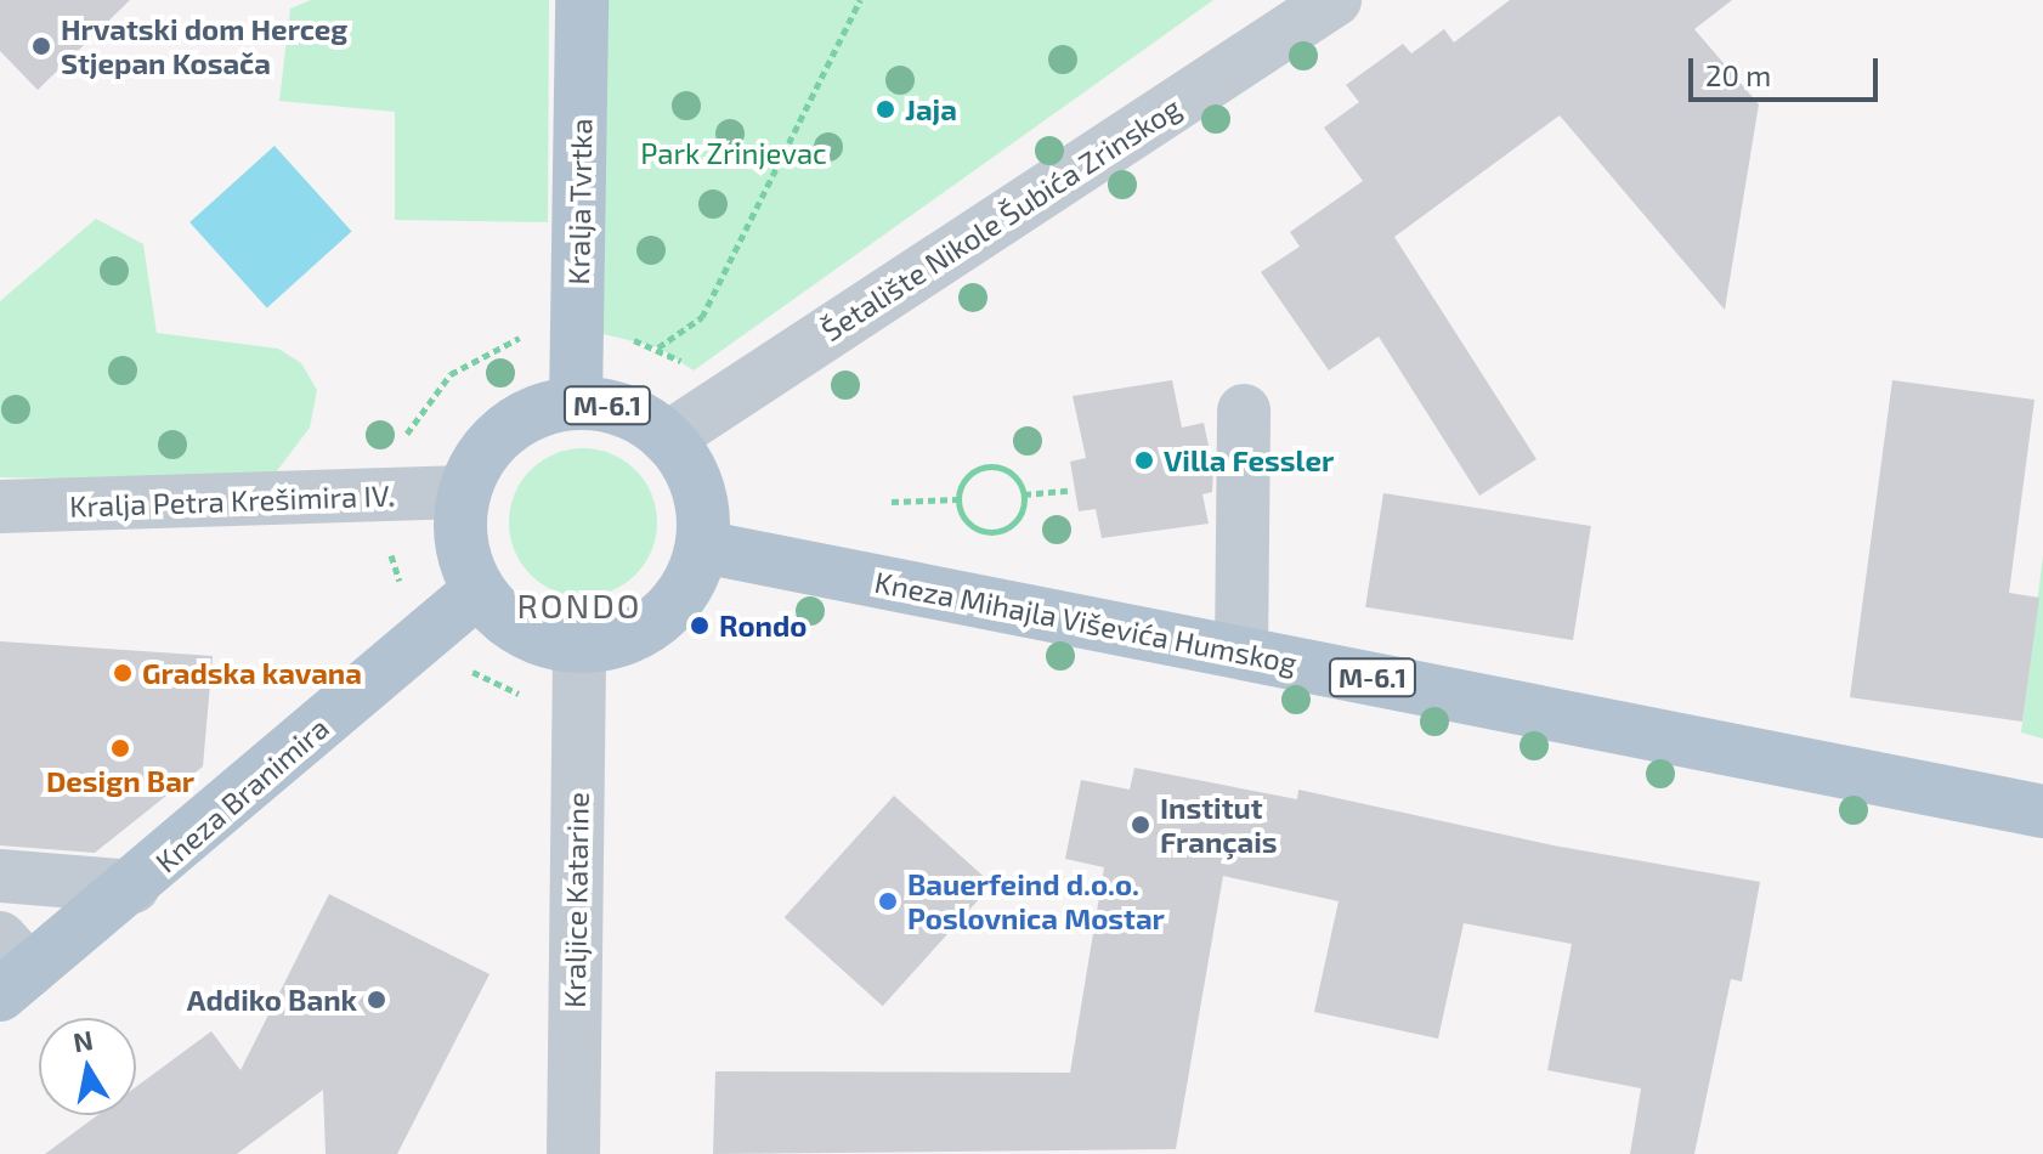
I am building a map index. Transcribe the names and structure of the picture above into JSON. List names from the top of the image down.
{
  "streets": {
    "main road": [
      "Kralja Tvrtka",
      "M-6.1",
      "Kneza Mihajla Viševića Humskog",
      "Kneza Branimira"
    ],
    "street": ["Šetalište Nikole Šubića Zrinskog", "Kralja Petra Krešimira IV.", "Kraljice Katarine"]
  },
  "crossings": [
    ["Kralja Tvrtka", "Šetalište Nikole Šubića Zrinskog"],
    ["Kralja Tvrtka", "M-6.1"],
    ["Kralja Tvrtka", "Kralja Petra Krešimira IV."],
    ["Kralja Tvrtka", "Kneza Mihajla Viševića Humskog"],
    ["Kralja Tvrtka", "Kneza Branimira"],
    ["Kralja Tvrtka", "Kraljice Katarine"],
    ["Šetalište Nikole Šubića Zrinskog", "M-6.1"],
    ["Šetalište Nikole Šubića Zrinskog", "Kralja Petra Krešimira IV."],
    ["Šetalište Nikole Šubića Zrinskog", "Kneza Mihajla Viševića Humskog"],
    ["Šetalište Nikole Šubića Zrinskog", "Kneza Branimira"],
    ["Šetalište Nikole Šubića Zrinskog", "Kraljice Katarine"],
    ["M-6.1", "Kralja Petra Krešimira IV."],
    ["M-6.1", "Kneza Mihajla Viševića Humskog"],
    ["M-6.1", "Kneza Branimira"],
    ["M-6.1", "Kraljice Katarine"],
    ["Kralja Petra Krešimira IV.", "Kneza Mihajla Viševića Humskog"],
    ["Kralja Petra Krešimira IV.", "Kneza Branimira"],
    ["Kralja Petra Krešimira IV.", "Kraljice Katarine"],
    ["Kneza Mihajla Viševića Humskog", "Kneza Branimira"],
    ["Kneza Mihajla Viševića Humskog", "Kraljice Katarine"],
    ["Kneza Branimira", "Kraljice Katarine"]
  ],
  "districts": ["RONDO"],
  "parks": ["Park Zrinjevac"],
  "places": [
    "Hrvatski dom Herceg Stjepan Kosača",
    "Jaja",
    "Villa Fessler",
    "Rondo",
    "Gradska kavana",
    "Design Bar",
    "Institut Français",
    "Bauerfeind d.o.o. Poslovnica Mostar",
    "Addiko Bank"
  ],
  "scale_bar": "20 m",
  "north": "top"
}
